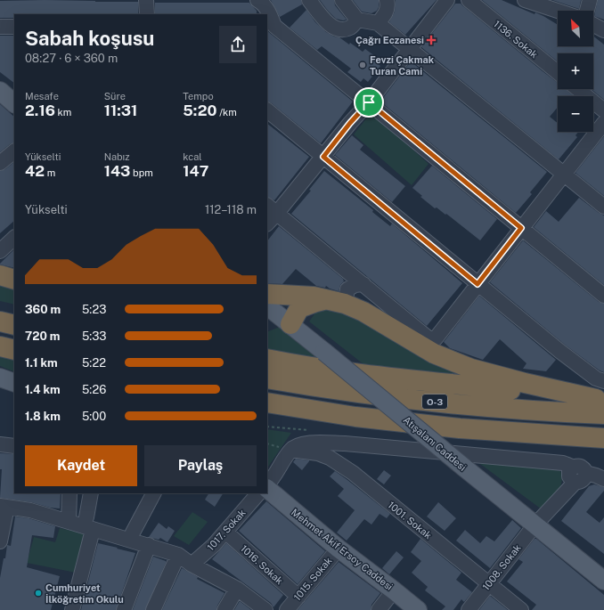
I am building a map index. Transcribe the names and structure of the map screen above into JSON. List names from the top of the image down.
{
  "streets": {
    "highway": ["O-3"],
    "main road": ["Atışalanı Caddesi", "Mehmet Akif Ersoy Caddesi"],
    "street": [
      "1136. Sokak",
      "1001. Sokak",
      "1017. Sokak",
      "1016. Sokak",
      "1008. Sokak",
      "1015. Sokak"
    ]
  },
  "crossings": [
    ["Atışalanı Caddesi", "1008. Sokak"],
    ["1001. Sokak", "1008. Sokak"],
    ["1017. Sokak", "1016. Sokak"],
    ["Mehmet Akif Ersoy Caddesi", "1015. Sokak"],
    ["1016. Sokak", "1015. Sokak"]
  ],
  "places": {
    "health": ["Çağrı Eczanesi"],
    "other": ["Fevzi Çakmak Turan Cami", "Cumhuriyet İlköğretim Okulu"]
  },
  "north": "top left",
  "page": {
    "map_buttons": ["+", "−"],
    "heading": ["Sabah koşusu", "08:27 · 6 × 360 m"],
    "stats": [
      ["Mesafe", "2.16 km"],
      ["Süre", "11:31"],
      ["Tempo", "5:20 /km"],
      ["Yükselti", "42 m"],
      ["Nabız", "143 bpm"],
      ["kcal", "147"]
    ],
    "chart": ["Yükselti", "112–118 m"],
    "list": [
      {
        "name": "360 m",
        "note": "5:23"
      },
      {
        "name": "720 m",
        "note": "5:33"
      },
      {
        "name": "1.1 km",
        "note": "5:22"
      },
      {
        "name": "1.4 km",
        "note": "5:26"
      },
      {
        "name": "1.8 km",
        "note": "5:00"
      }
    ],
    "buttons": ["Kaydet", "Paylaş"]
  }
}
